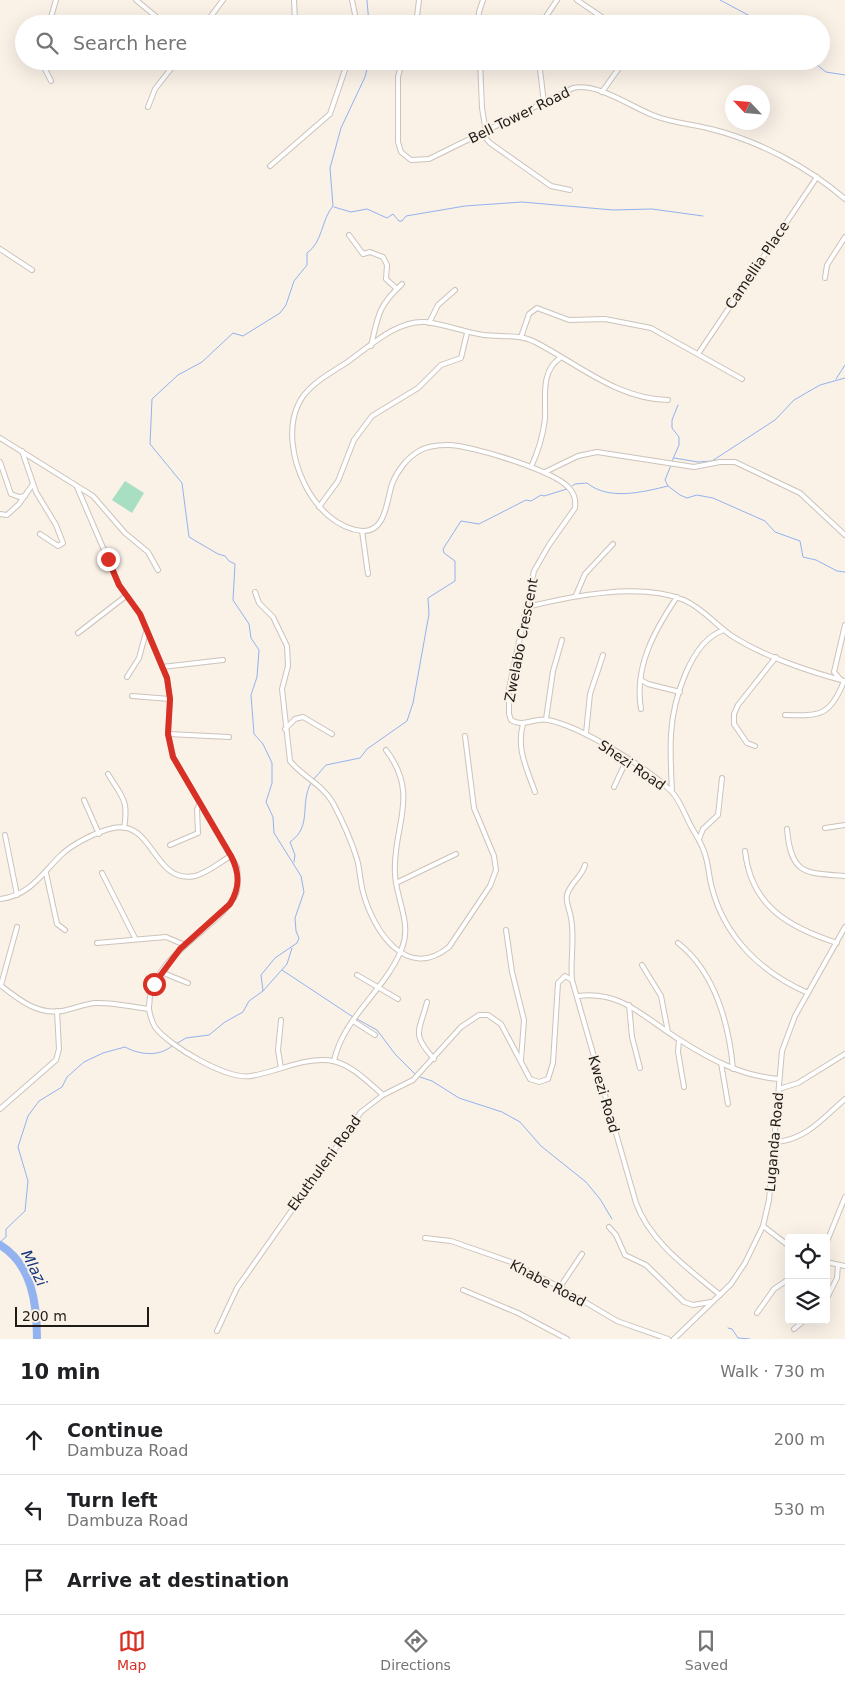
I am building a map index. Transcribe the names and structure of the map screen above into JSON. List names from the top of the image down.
{
  "streets": {
    "street": [
      "Bell Tower Road",
      "Camellia Place",
      "Zwelabo Crescent",
      "Shezi Road",
      "Kwezi Road",
      "Luganda Road",
      "Ekuthuleni Road",
      "Khabe Road"
    ]
  },
  "crossings": [
    ["Bell Tower Road", "Camellia Place"],
    ["Shezi Road", "Luganda Road"],
    ["Kwezi Road", "Luganda Road"],
    ["Kwezi Road", "Ekuthuleni Road"]
  ],
  "water": ["Mlazi"],
  "scale_bar": "200 m",
  "north": "top left",
  "page": {
    "search": "Search here",
    "scale": "200 m",
    "heading": ["10 min", "Walk · 730 m"],
    "list": [
      ["Continue", "Dambuza Road", "200 m"],
      ["Turn left", "Dambuza Road", "530 m"],
      "Arrive at destination"
    ],
    "nav": ["Map", "Directions", "Saved"]
  }
}
